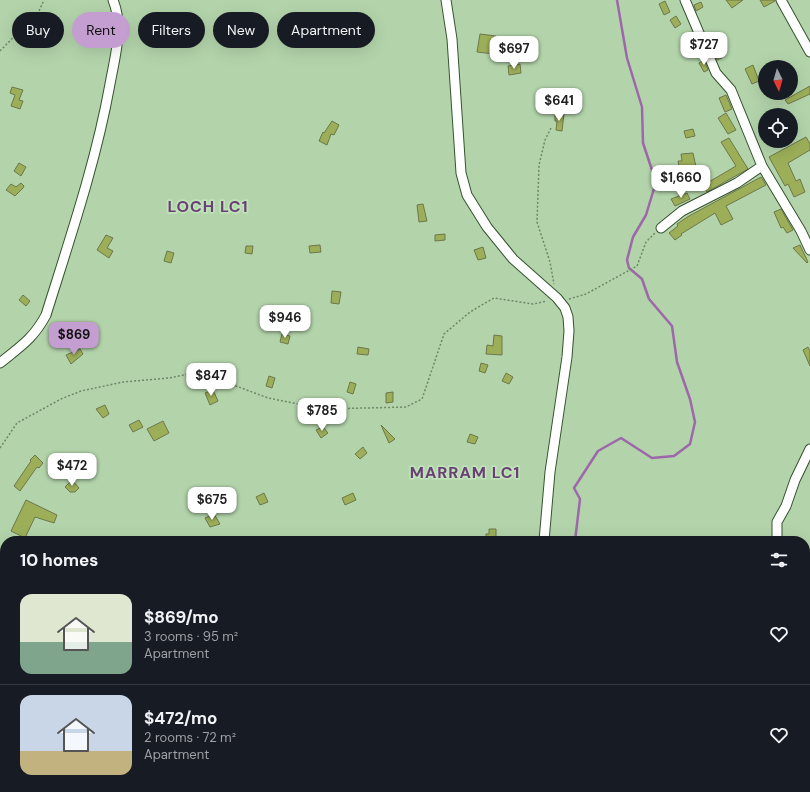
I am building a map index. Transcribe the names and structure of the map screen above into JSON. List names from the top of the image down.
{
  "districts": ["LOCH LC1", "MARRAM LC1"],
  "north": "bottom",
  "page": {
    "chip": [
      "Buy",
      "Rent",
      "Filters",
      "New",
      "Apartment"
    ],
    "price": [
      "$727",
      "$697",
      "$641",
      "$1,660",
      "$946",
      "$869",
      "$847",
      "$785",
      "$472",
      "$675"
    ],
    "heading": "10 homes",
    "list": [
      {
        "name": "$869/mo",
        "note": "3 rooms · 95 m² · Apartment"
      },
      {
        "name": "$472/mo",
        "note": "2 rooms · 72 m² · Apartment"
      }
    ]
  }
}
